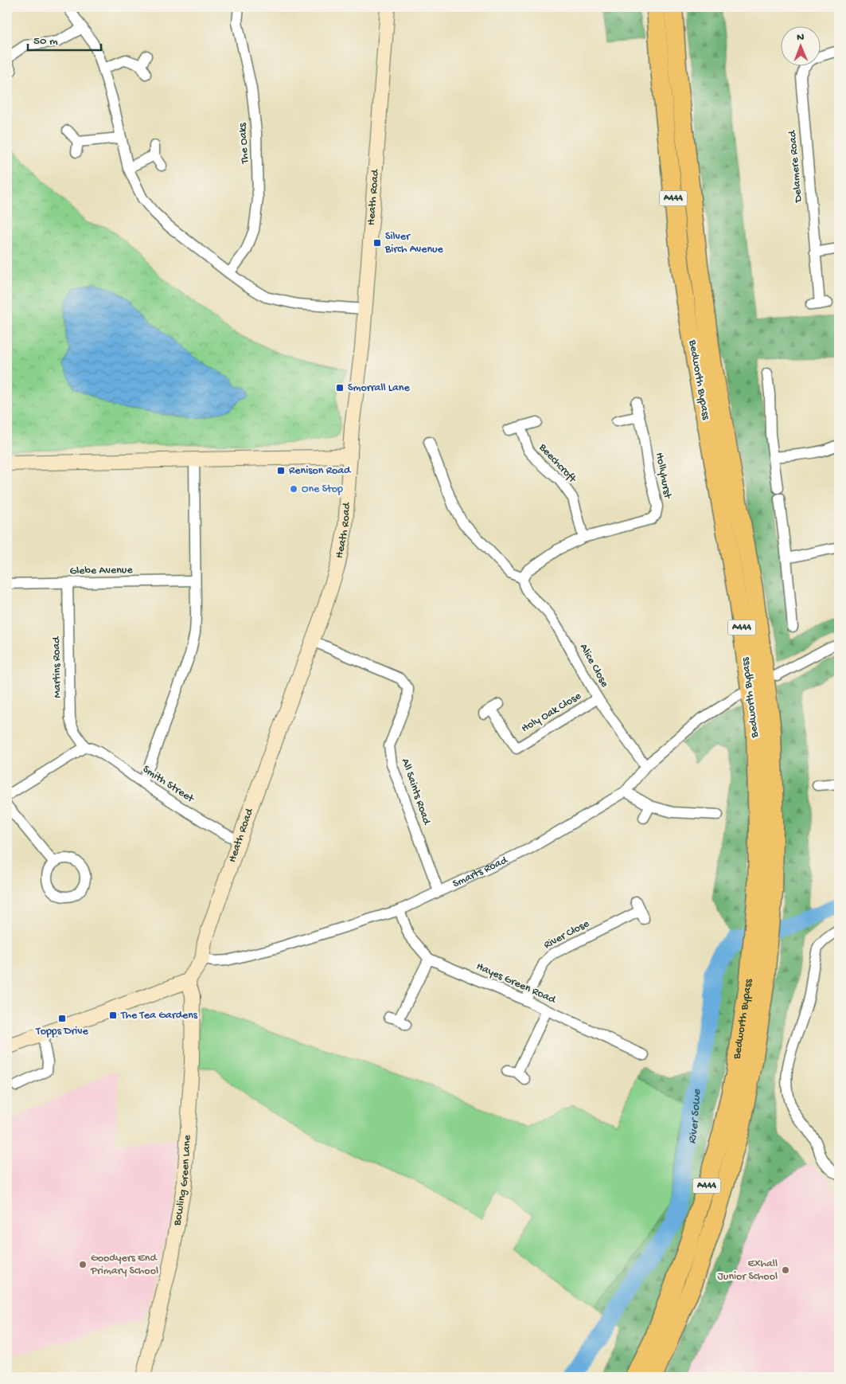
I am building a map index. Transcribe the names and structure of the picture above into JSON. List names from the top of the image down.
{
  "streets": {
    "highway": ["A444", "Bedworth Bypass"],
    "street": [
      "The Oaks",
      "Delamere Road",
      "Heath Road",
      "Beechcroft",
      "Hollyhurst",
      "Glebe Avenue",
      "Alice Close",
      "Martins Road",
      "Holy Oak Close",
      "Smith Street",
      "All Saints Road",
      "Smarts Road",
      "River Close",
      "Hayes Green Road",
      "Bowling Green Lane"
    ]
  },
  "crossings": [
    ["Heath Road", "Smith Street"],
    ["Heath Road", "All Saints Road"],
    ["Heath Road", "Smarts Road"],
    ["Beechcroft", "Hollyhurst"],
    ["Glebe Avenue", "Martins Road"],
    ["Alice Close", "Holy Oak Close"],
    ["Alice Close", "Smarts Road"],
    ["Martins Road", "Smith Street"],
    ["All Saints Road", "Smarts Road"],
    ["Smarts Road", "Hayes Green Road"],
    ["River Close", "Hayes Green Road"]
  ],
  "water": ["River Sowe"],
  "places": {
    "transit": [
      "Silver Birch Avenue",
      "Smorrall Lane",
      "Renison Road",
      "The Tea Gardens",
      "Topps Drive"
    ],
    "other": ["One Stop", "Goodyers End Primary School", "Exhall Junior School"]
  },
  "scale_bar": "50 m",
  "north": "top"
}
